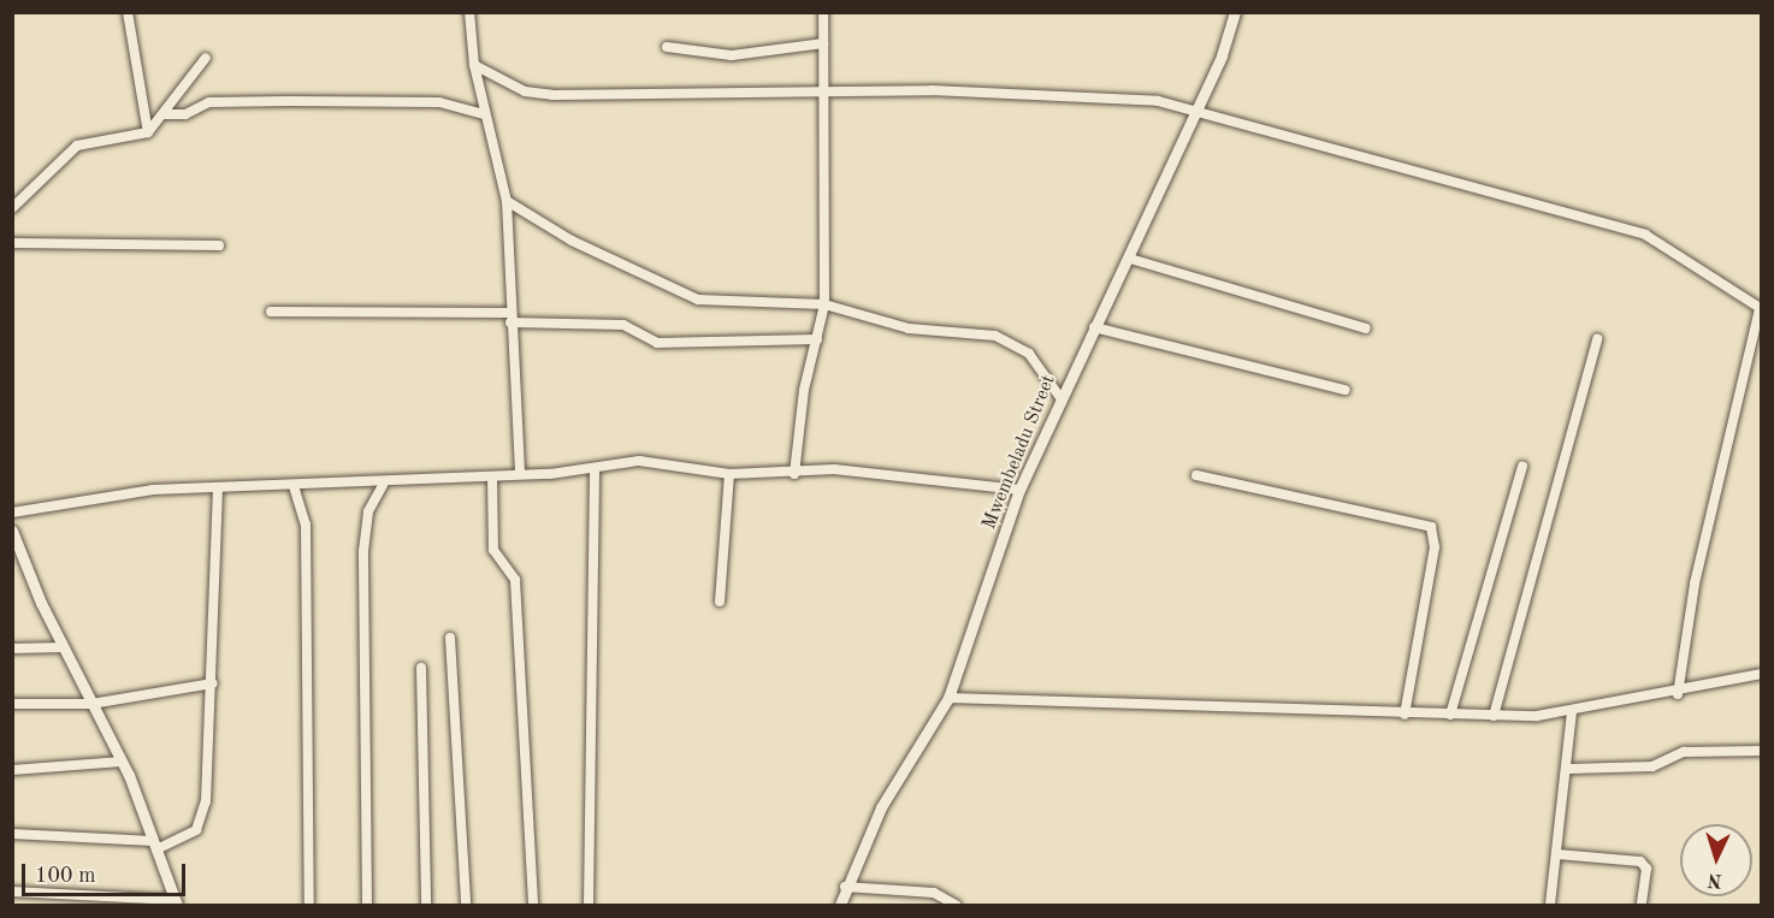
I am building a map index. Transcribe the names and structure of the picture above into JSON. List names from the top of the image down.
{
  "streets": {
    "street": ["Mwembeladu Street"]
  },
  "scale_bar": "100 m",
  "north": "bottom"
}
